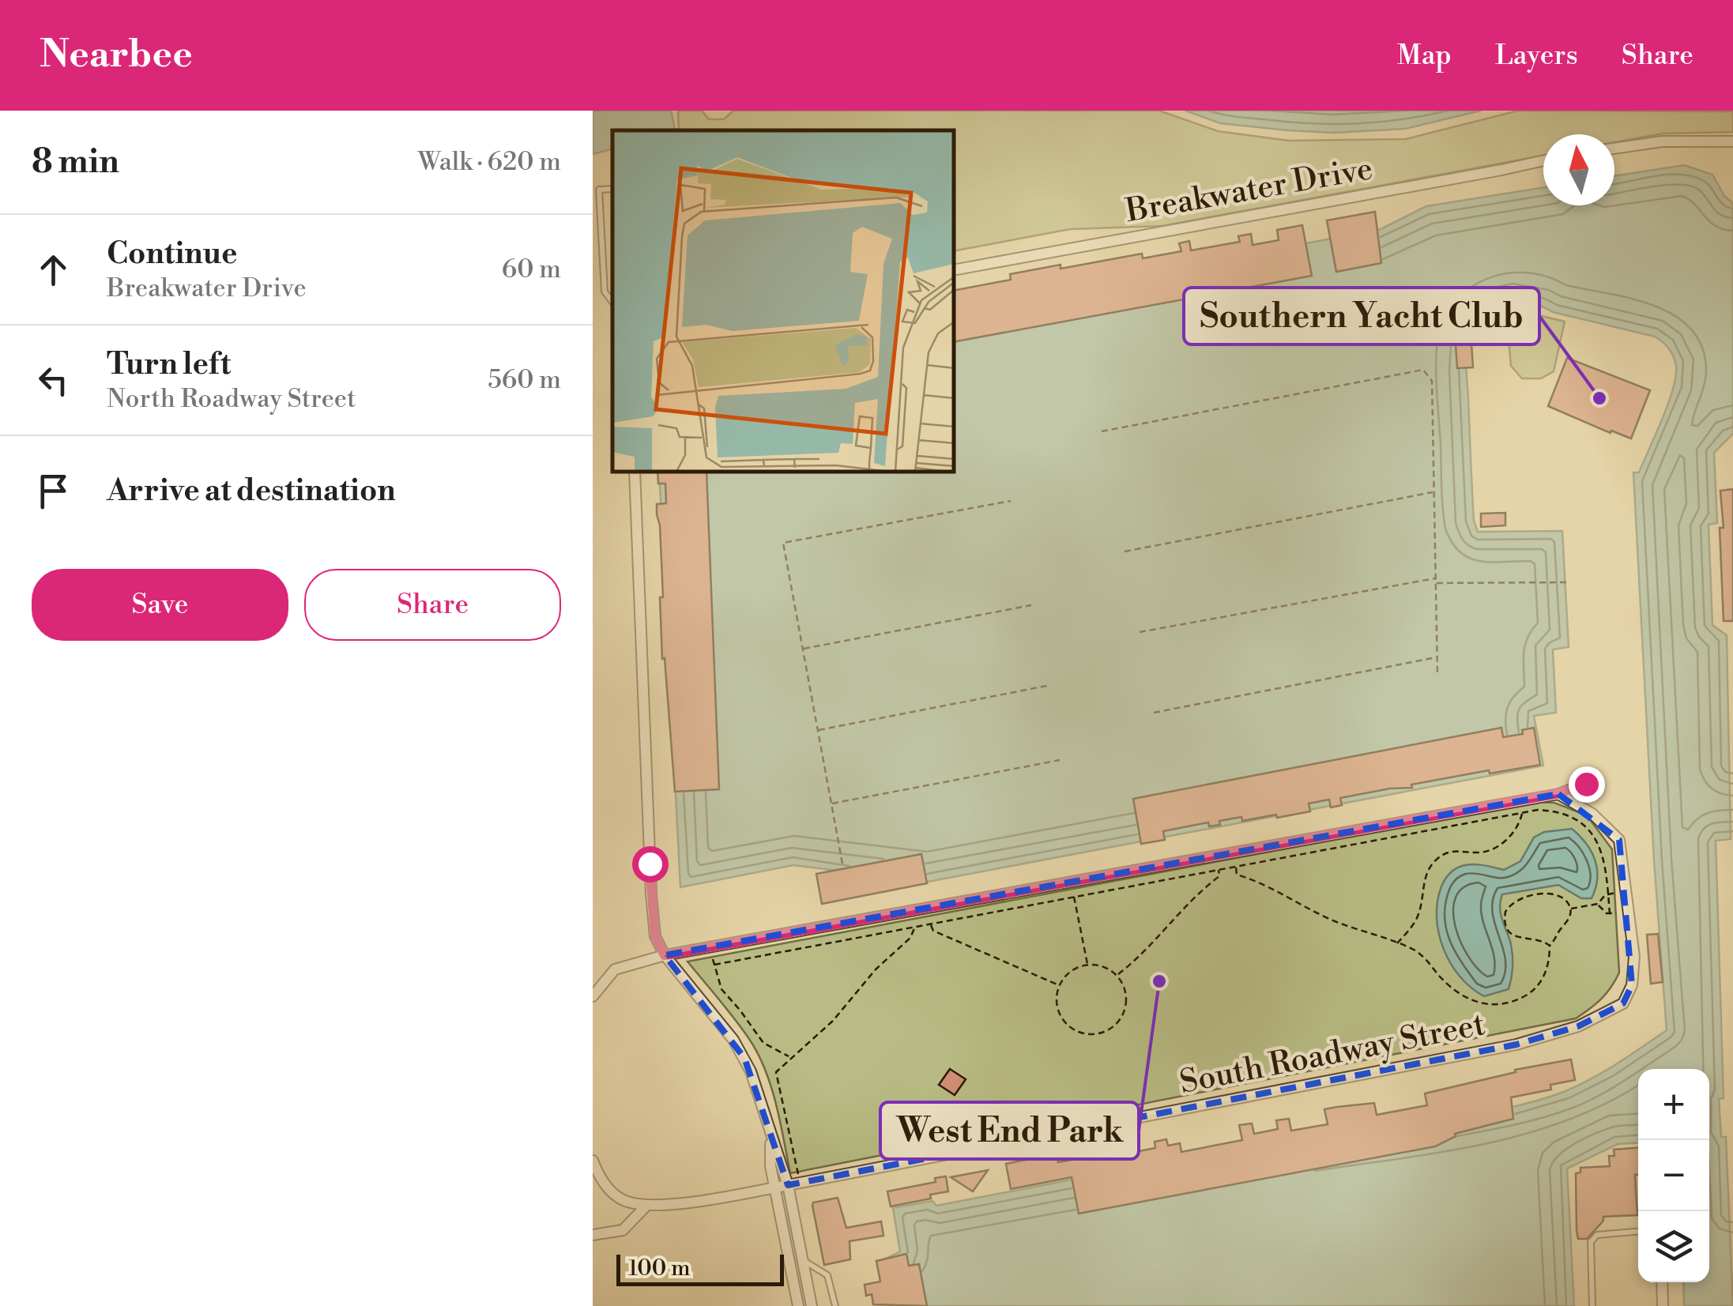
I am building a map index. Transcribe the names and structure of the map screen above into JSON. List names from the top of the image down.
{
  "streets": {
    "street": ["Breakwater Drive", "South Roadway Street"]
  },
  "places": ["Southern Yacht Club", "West End Park"],
  "scale_bar": "100 m",
  "north": "top",
  "page": {
    "header": "Nearbee",
    "nav": ["Map", "Layers", "Share"],
    "heading": ["8 min", "Walk · 620 m"],
    "list": [
      ["Continue", "Breakwater Drive", "60 m"],
      ["Turn left", "North Roadway Street", "560 m"],
      "Arrive at destination"
    ],
    "buttons": ["Save", "Share"],
    "map_buttons": ["+", "−"],
    "scale": "100 m"
  }
}
